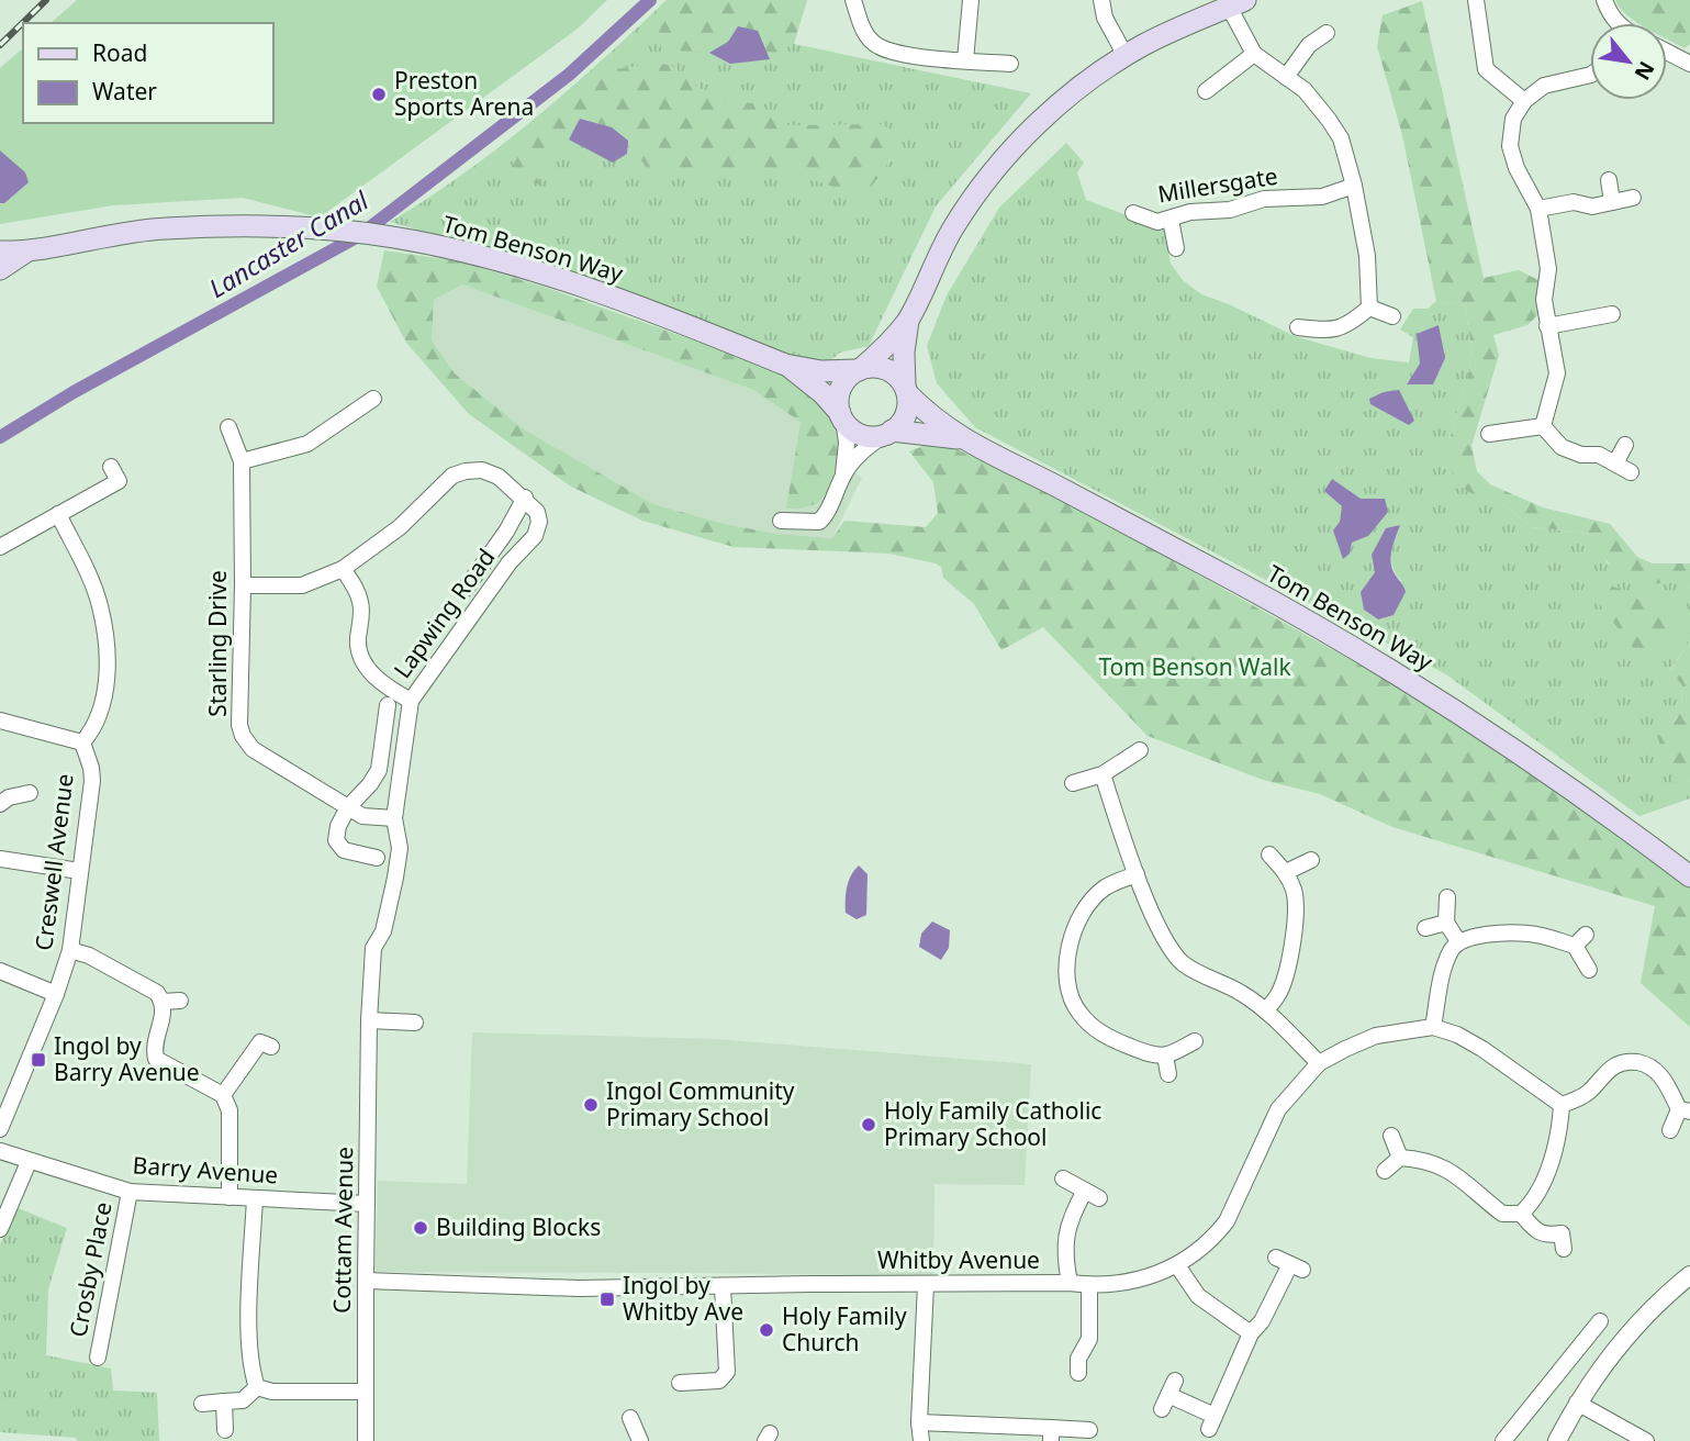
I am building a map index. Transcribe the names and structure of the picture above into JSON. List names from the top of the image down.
{
  "streets": {
    "main road": ["Tom Benson Way"],
    "street": [
      "Millersgate",
      "Lapwing Road",
      "Starling Drive",
      "Creswell Avenue",
      "Barry Avenue",
      "Cottam Avenue",
      "Whitby Avenue",
      "Crosby Place"
    ]
  },
  "crossings": [
    ["Lapwing Road", "Starling Drive"],
    ["Lapwing Road", "Cottam Avenue"],
    ["Barry Avenue", "Cottam Avenue"],
    ["Barry Avenue", "Crosby Place"],
    ["Cottam Avenue", "Whitby Avenue"]
  ],
  "water": ["Lancaster Canal"],
  "parks": ["Tom Benson Walk"],
  "places": {
    "other": [
      "Preston Sports Arena",
      "Ingol Community Primary School",
      "Holy Family Catholic Primary School",
      "Building Blocks",
      "Holy Family Church"
    ],
    "transit": ["Ingol by Barry Avenue", "Ingol by Whitby Ave"]
  },
  "legend": ["Road", "Water"],
  "north": "bottom right"
}
